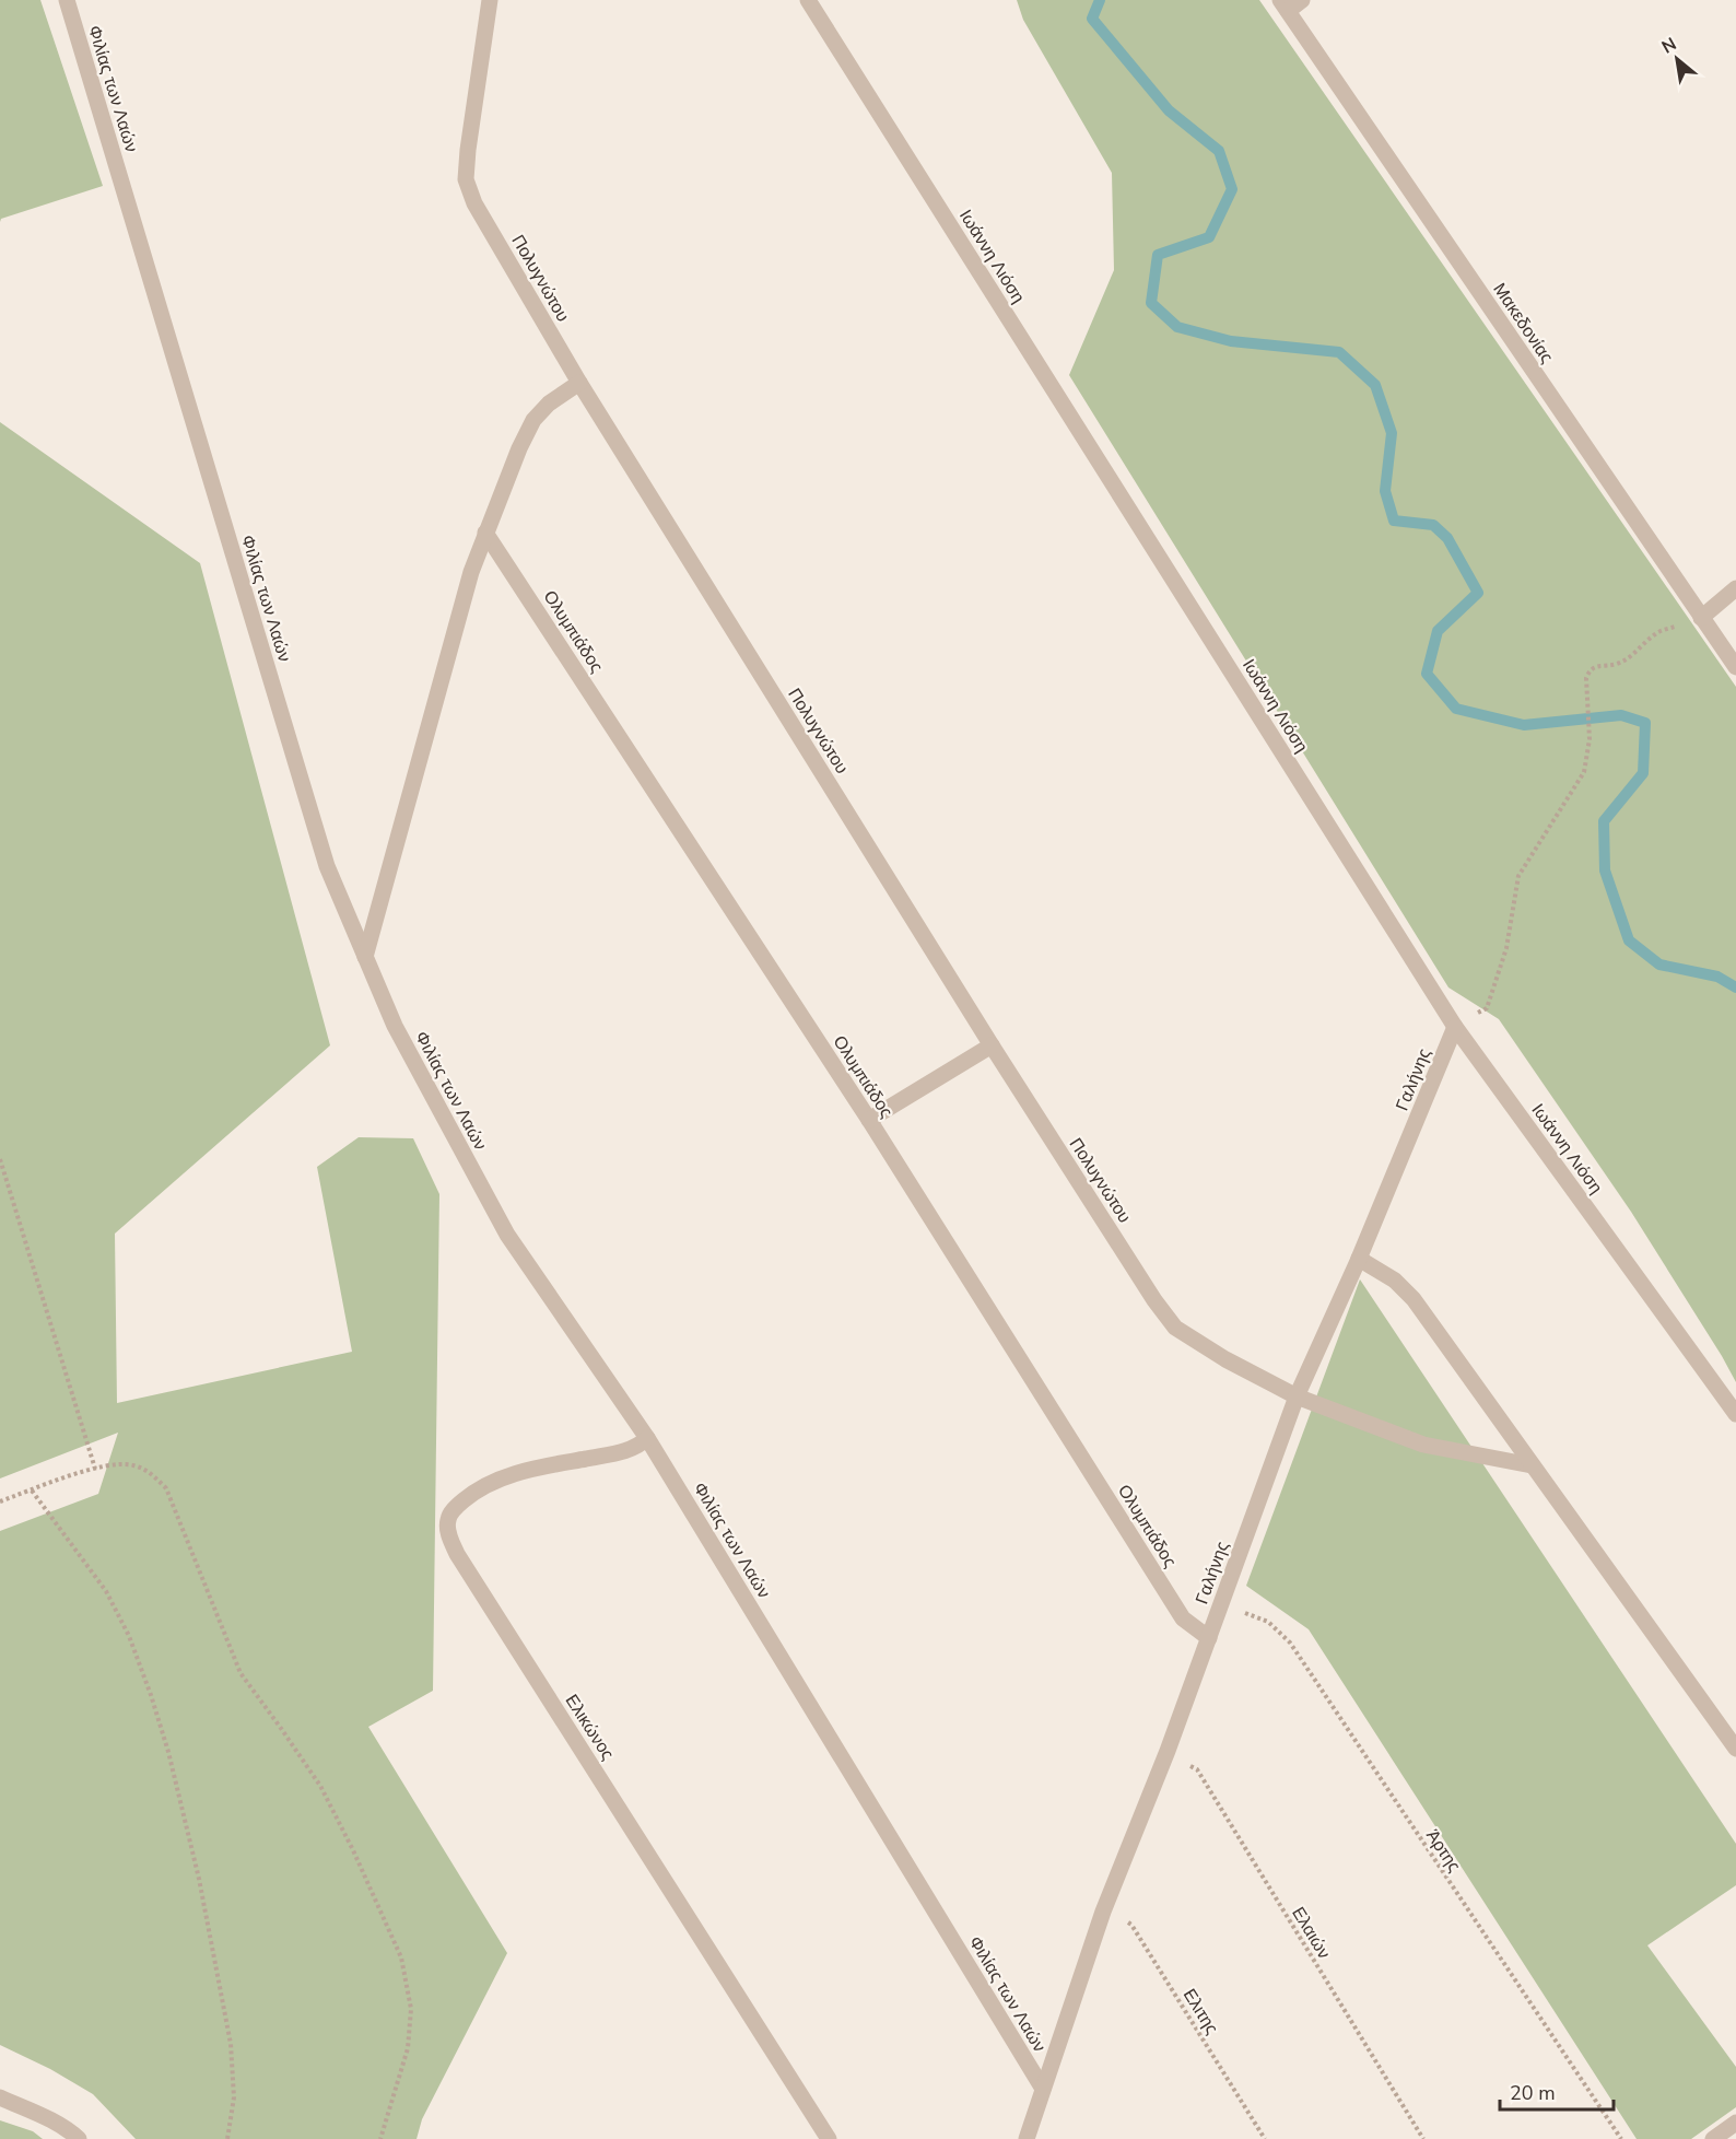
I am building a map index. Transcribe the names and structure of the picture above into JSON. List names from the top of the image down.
{
  "streets": {
    "street": [
      "Φιλίας των Λαών",
      "Ιωάννη Λιόση",
      "Πολυγνώτου",
      "Μακεδονίας",
      "Ολυμπιάδος",
      "Γαλήνης",
      "Ελικώνος"
    ],
    "path": ["Άρτης", "Ελαιών", "Ελιτης"]
  },
  "crossings": [
    ["Φιλίας των Λαών", "Γαλήνης"],
    ["Φιλίας των Λαών", "Ελικώνος"],
    ["Ιωάννη Λιόση", "Γαλήνης"],
    ["Πολυγνώτου", "Γαλήνης"],
    ["Ολυμπιάδος", "Γαλήνης"],
    ["Γαλήνης", "Άρτης"],
    ["Γαλήνης", "Ελαιών"],
    ["Γαλήνης", "Ελιτης"]
  ],
  "scale_bar": "20 m",
  "north": "top left"
}
